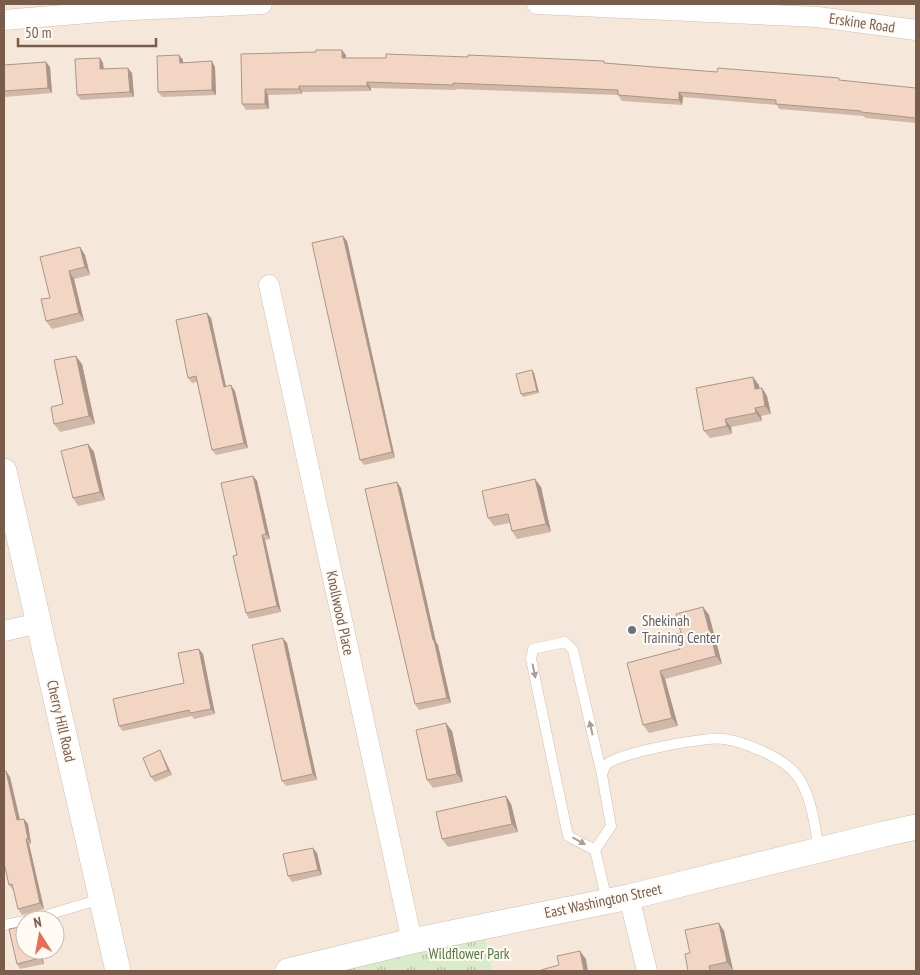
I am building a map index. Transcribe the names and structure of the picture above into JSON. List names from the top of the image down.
{
  "streets": {
    "street": [
      "Erskine Road",
      "Knollwood Place",
      "Cherry Hill Road",
      "East Washington Street"
    ]
  },
  "crossings": [
    ["Knollwood Place", "East Washington Street"]
  ],
  "parks": ["Wildflower Park"],
  "places": ["Shekinah Training Center"],
  "scale_bar": "50 m",
  "north": "top"
}
